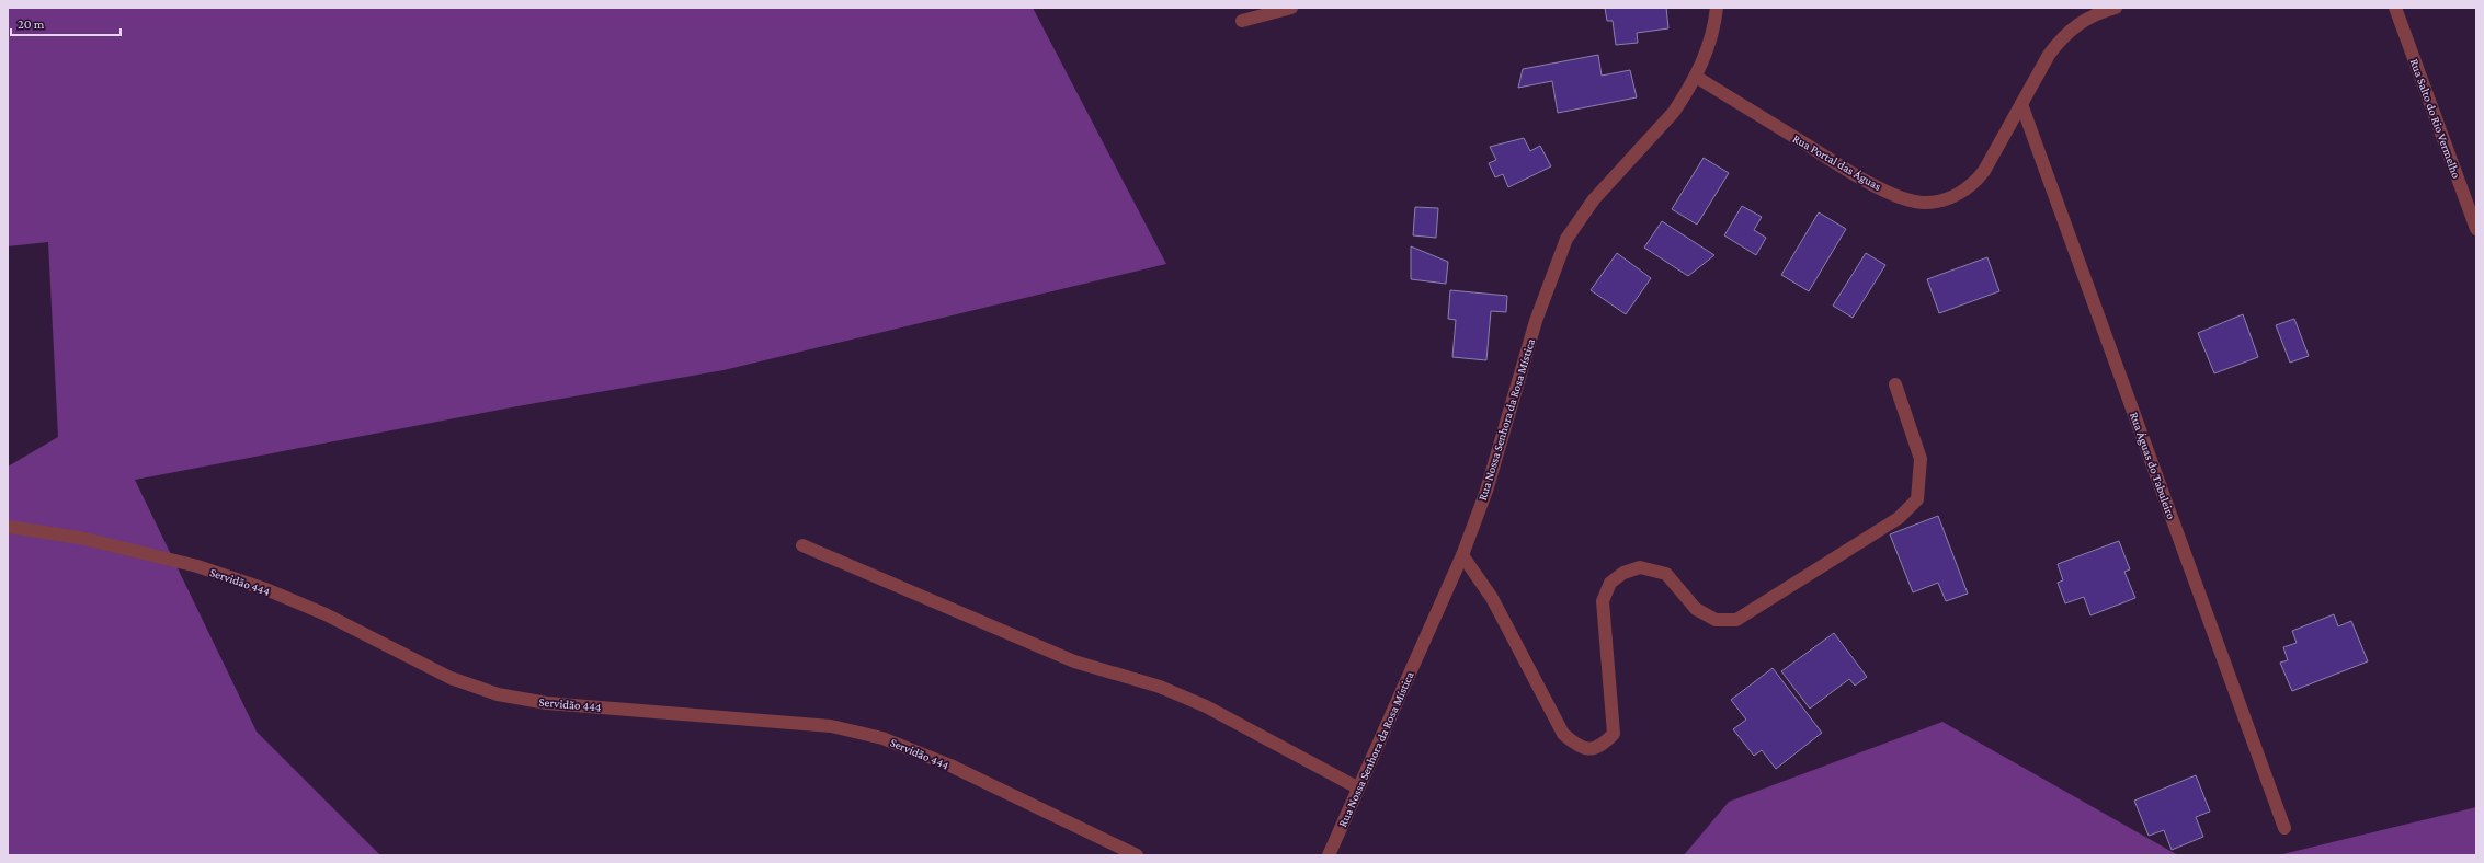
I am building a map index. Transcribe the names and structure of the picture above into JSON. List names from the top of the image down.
{
  "streets": {
    "street": [
      "Rua Salto do Rio Vermelho",
      "Rua Portal das Águas",
      "Rua Nossa Senhora da Rosa Mística",
      "Rua Águas do Tabuleiro",
      "Servidão 444"
    ]
  },
  "crossings": [
    ["Rua Portal das Águas", "Rua Nossa Senhora da Rosa Mística"],
    ["Rua Portal das Águas", "Rua Águas do Tabuleiro"]
  ],
  "scale_bar": "20 m"
}
